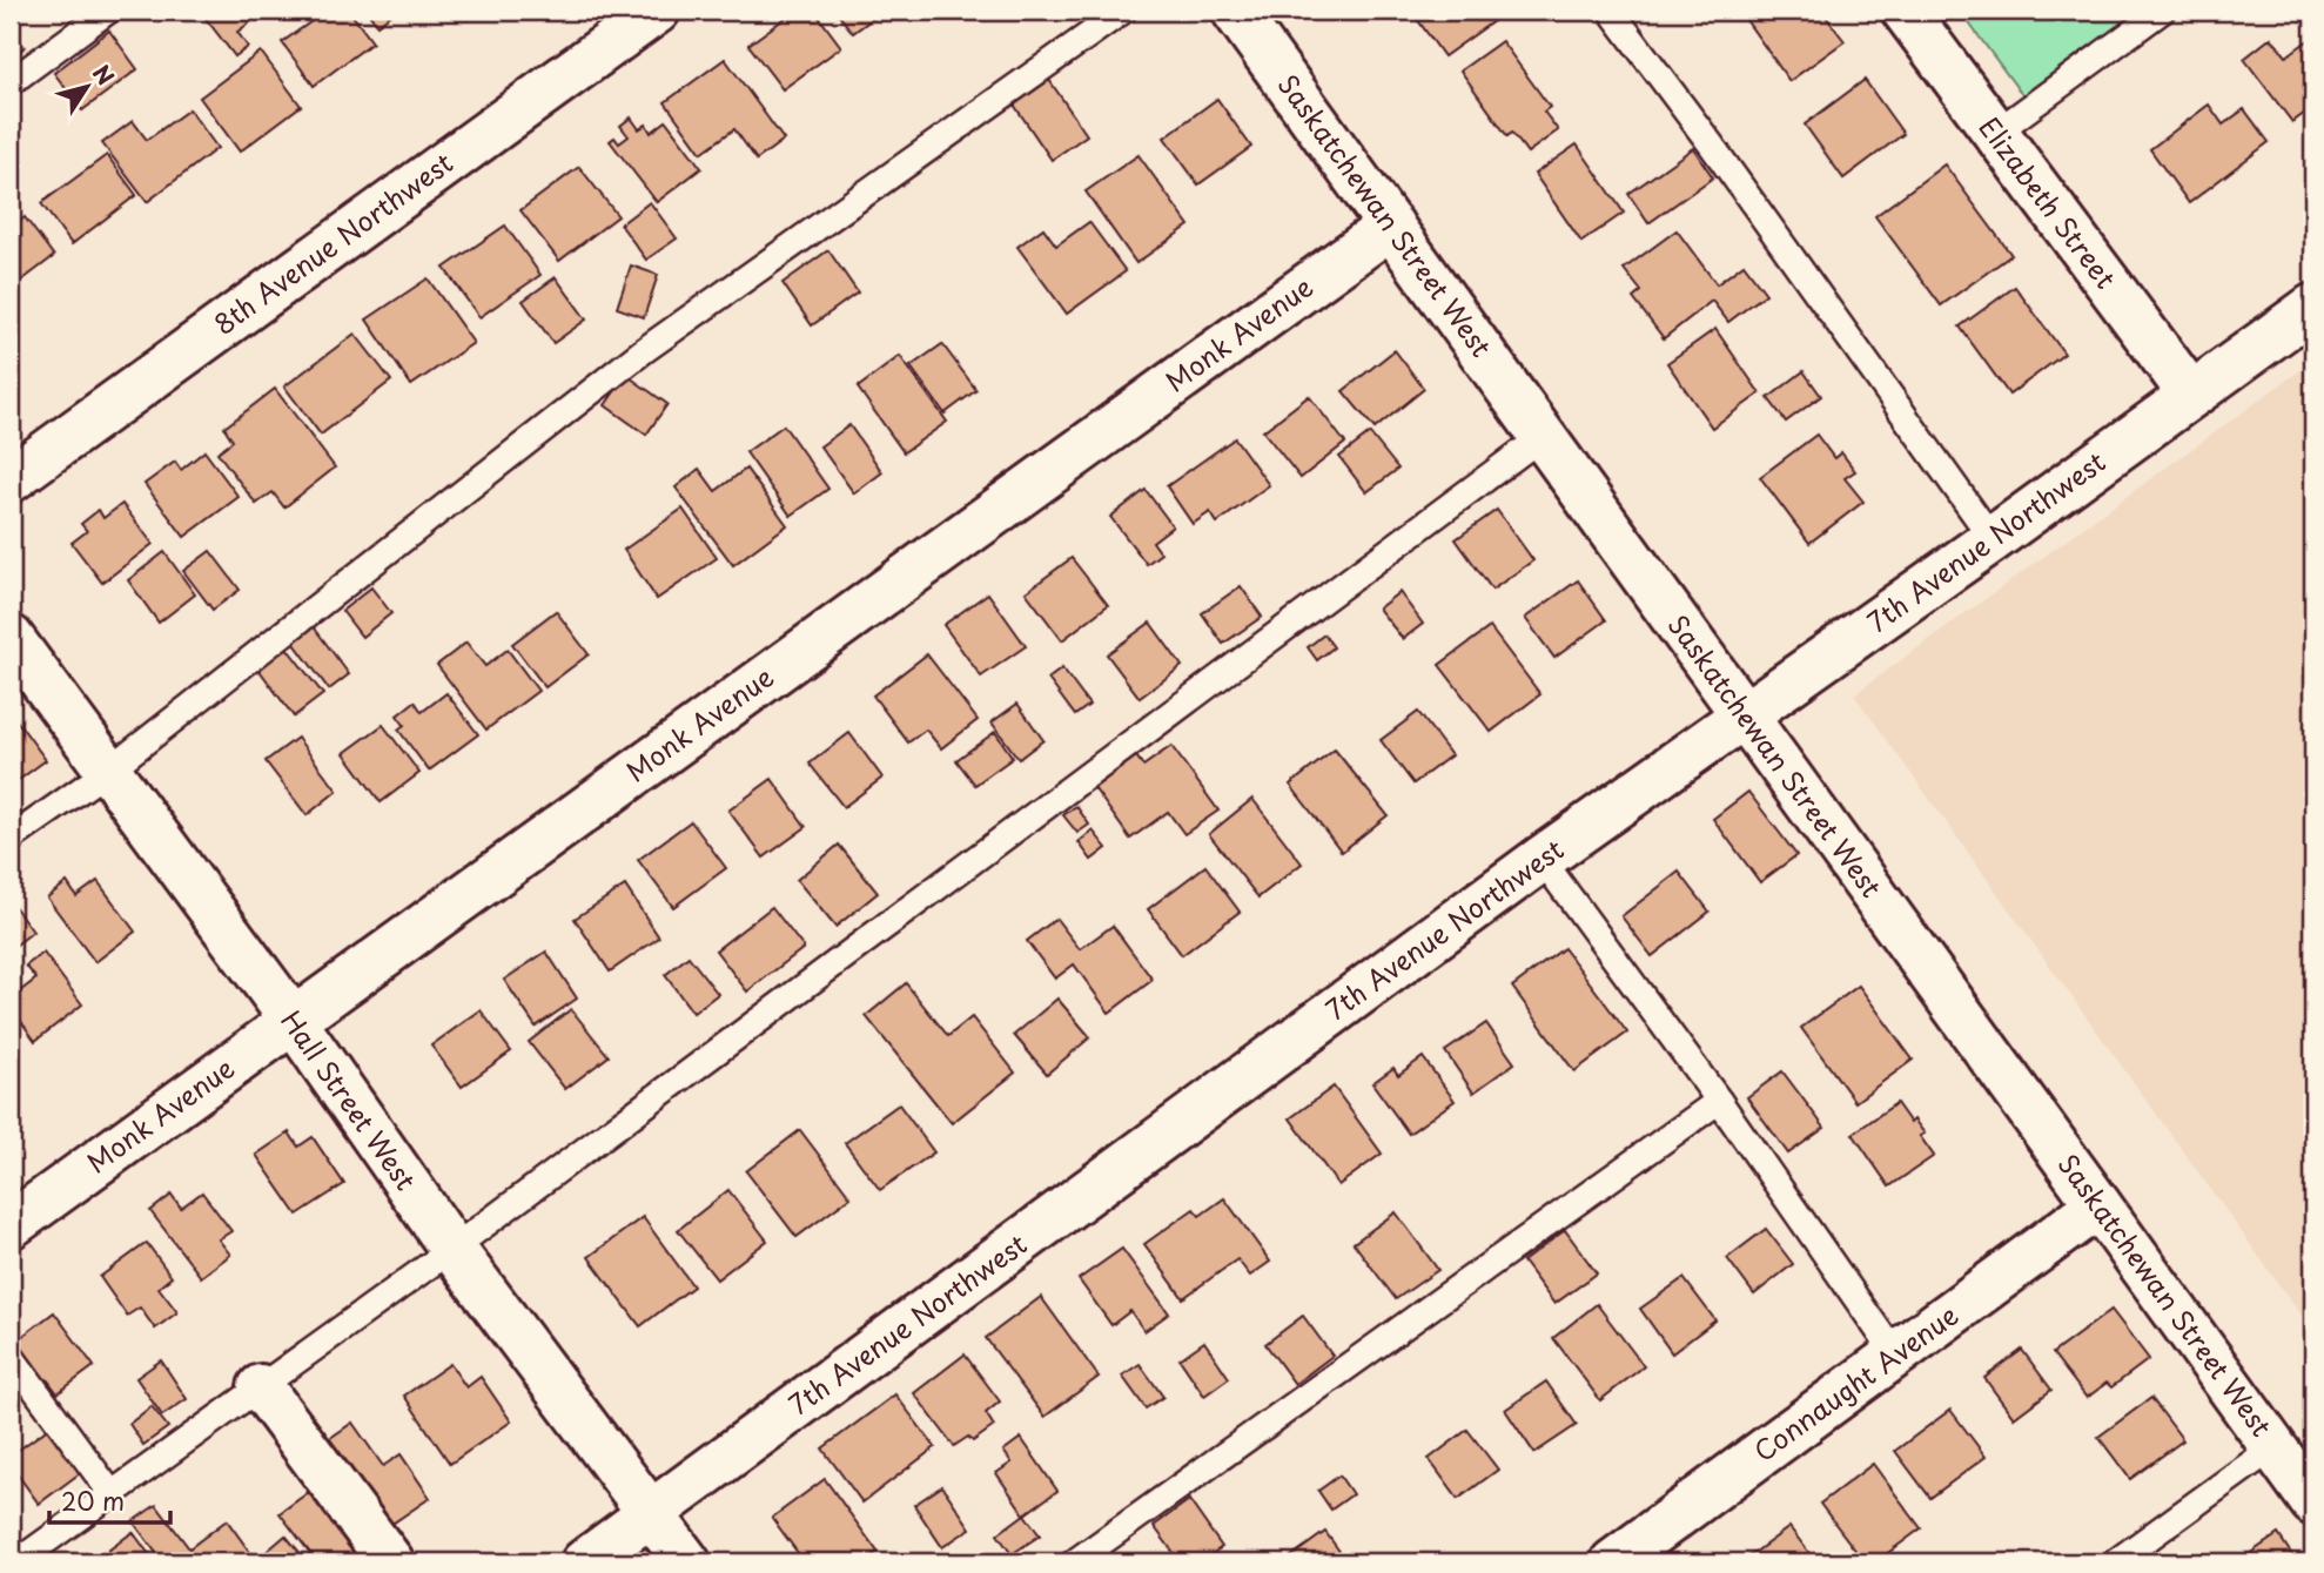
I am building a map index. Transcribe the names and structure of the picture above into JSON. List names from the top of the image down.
{
  "streets": {
    "street": [
      "Elizabeth Street",
      "Saskatchewan Street West",
      "8th Avenue Northwest",
      "Monk Avenue",
      "7th Avenue Northwest",
      "Hall Street West",
      "Connaught Avenue"
    ]
  },
  "crossings": [
    ["Elizabeth Street", "7th Avenue Northwest"],
    ["Saskatchewan Street West", "Monk Avenue"],
    ["Saskatchewan Street West", "7th Avenue Northwest"],
    ["Saskatchewan Street West", "Connaught Avenue"],
    ["Monk Avenue", "Hall Street West"],
    ["7th Avenue Northwest", "Hall Street West"]
  ],
  "scale_bar": "20 m",
  "north": "top right"
}
